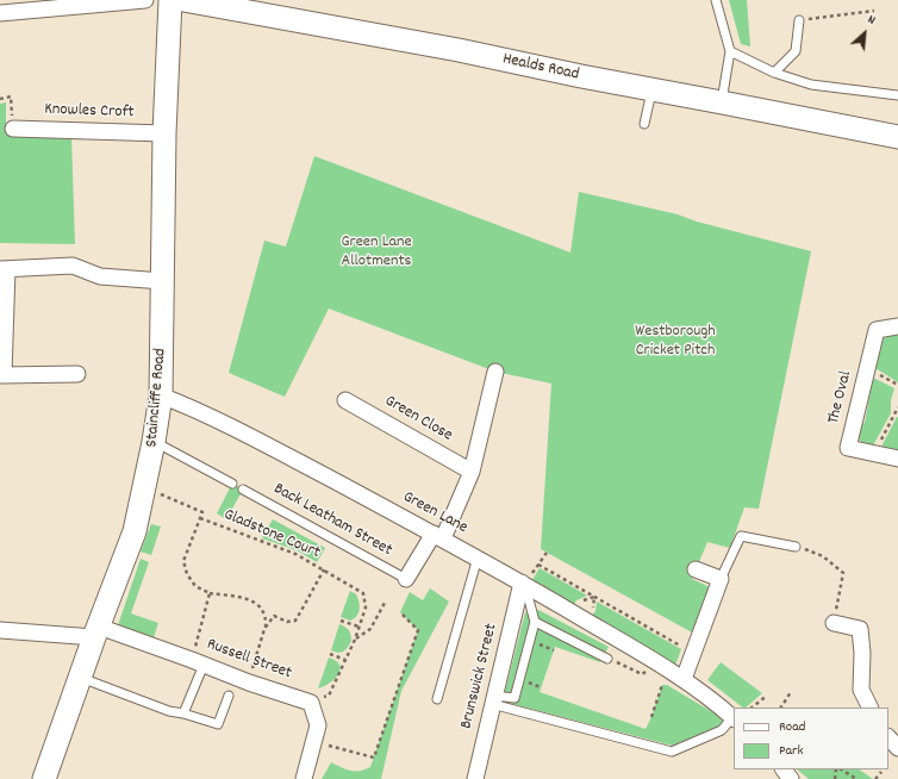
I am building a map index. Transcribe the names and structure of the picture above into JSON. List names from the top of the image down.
{
  "streets": {
    "street": [
      "Healds Road",
      "Knowles Croft",
      "Staincliffe Road",
      "The Oval",
      "Green Close",
      "Green Lane",
      "Russell Street",
      "Brunswick Street"
    ],
    "lane": ["Back Leatham Street"],
    "path": ["Gladstone Court"]
  },
  "crossings": [
    ["Knowles Croft", "Staincliffe Road"],
    ["Staincliffe Road", "Green Lane"],
    ["Staincliffe Road", "Gladstone Court"],
    ["Staincliffe Road", "Russell Street"],
    ["Green Lane", "Brunswick Street"],
    ["Gladstone Court", "Russell Street"]
  ],
  "parks": ["Green Lane Allotments", "Westborough Cricket Pitch"],
  "legend": ["Road", "Park"],
  "north": "top right"
}
